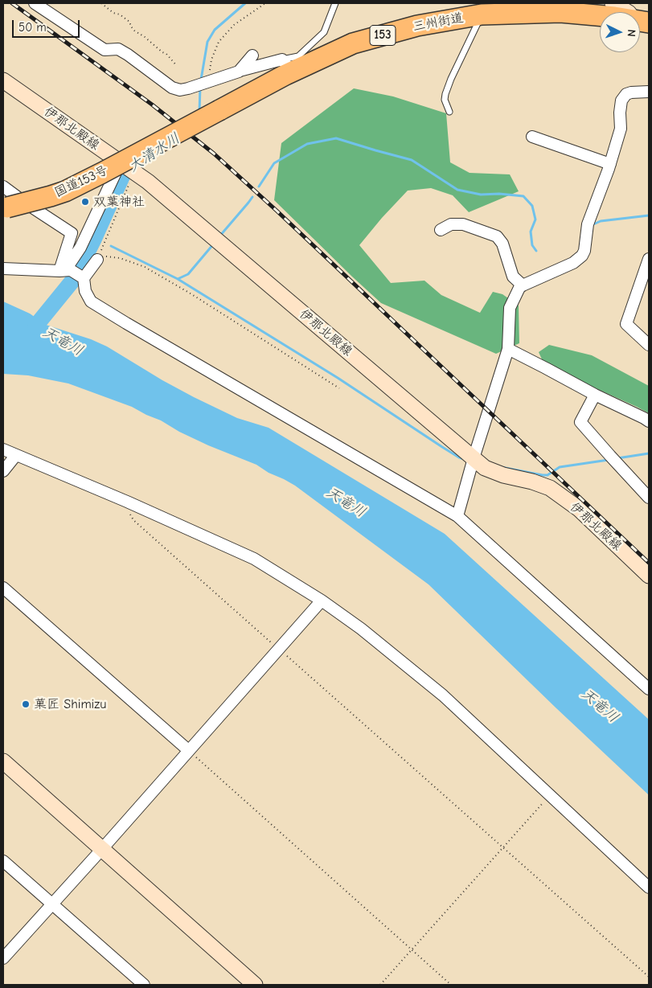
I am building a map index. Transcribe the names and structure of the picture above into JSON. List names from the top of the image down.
{
  "streets": {
    "highway": ["三州街道", "153", "国道153号"],
    "main road": ["伊那北殿線"]
  },
  "crossings": [
    ["三州街道", "国道153号"]
  ],
  "water": ["大清水川", "天竜川"],
  "places": ["双葉神社", "菓匠 Shimizu"],
  "scale_bar": "50 m",
  "north": "right"
}
